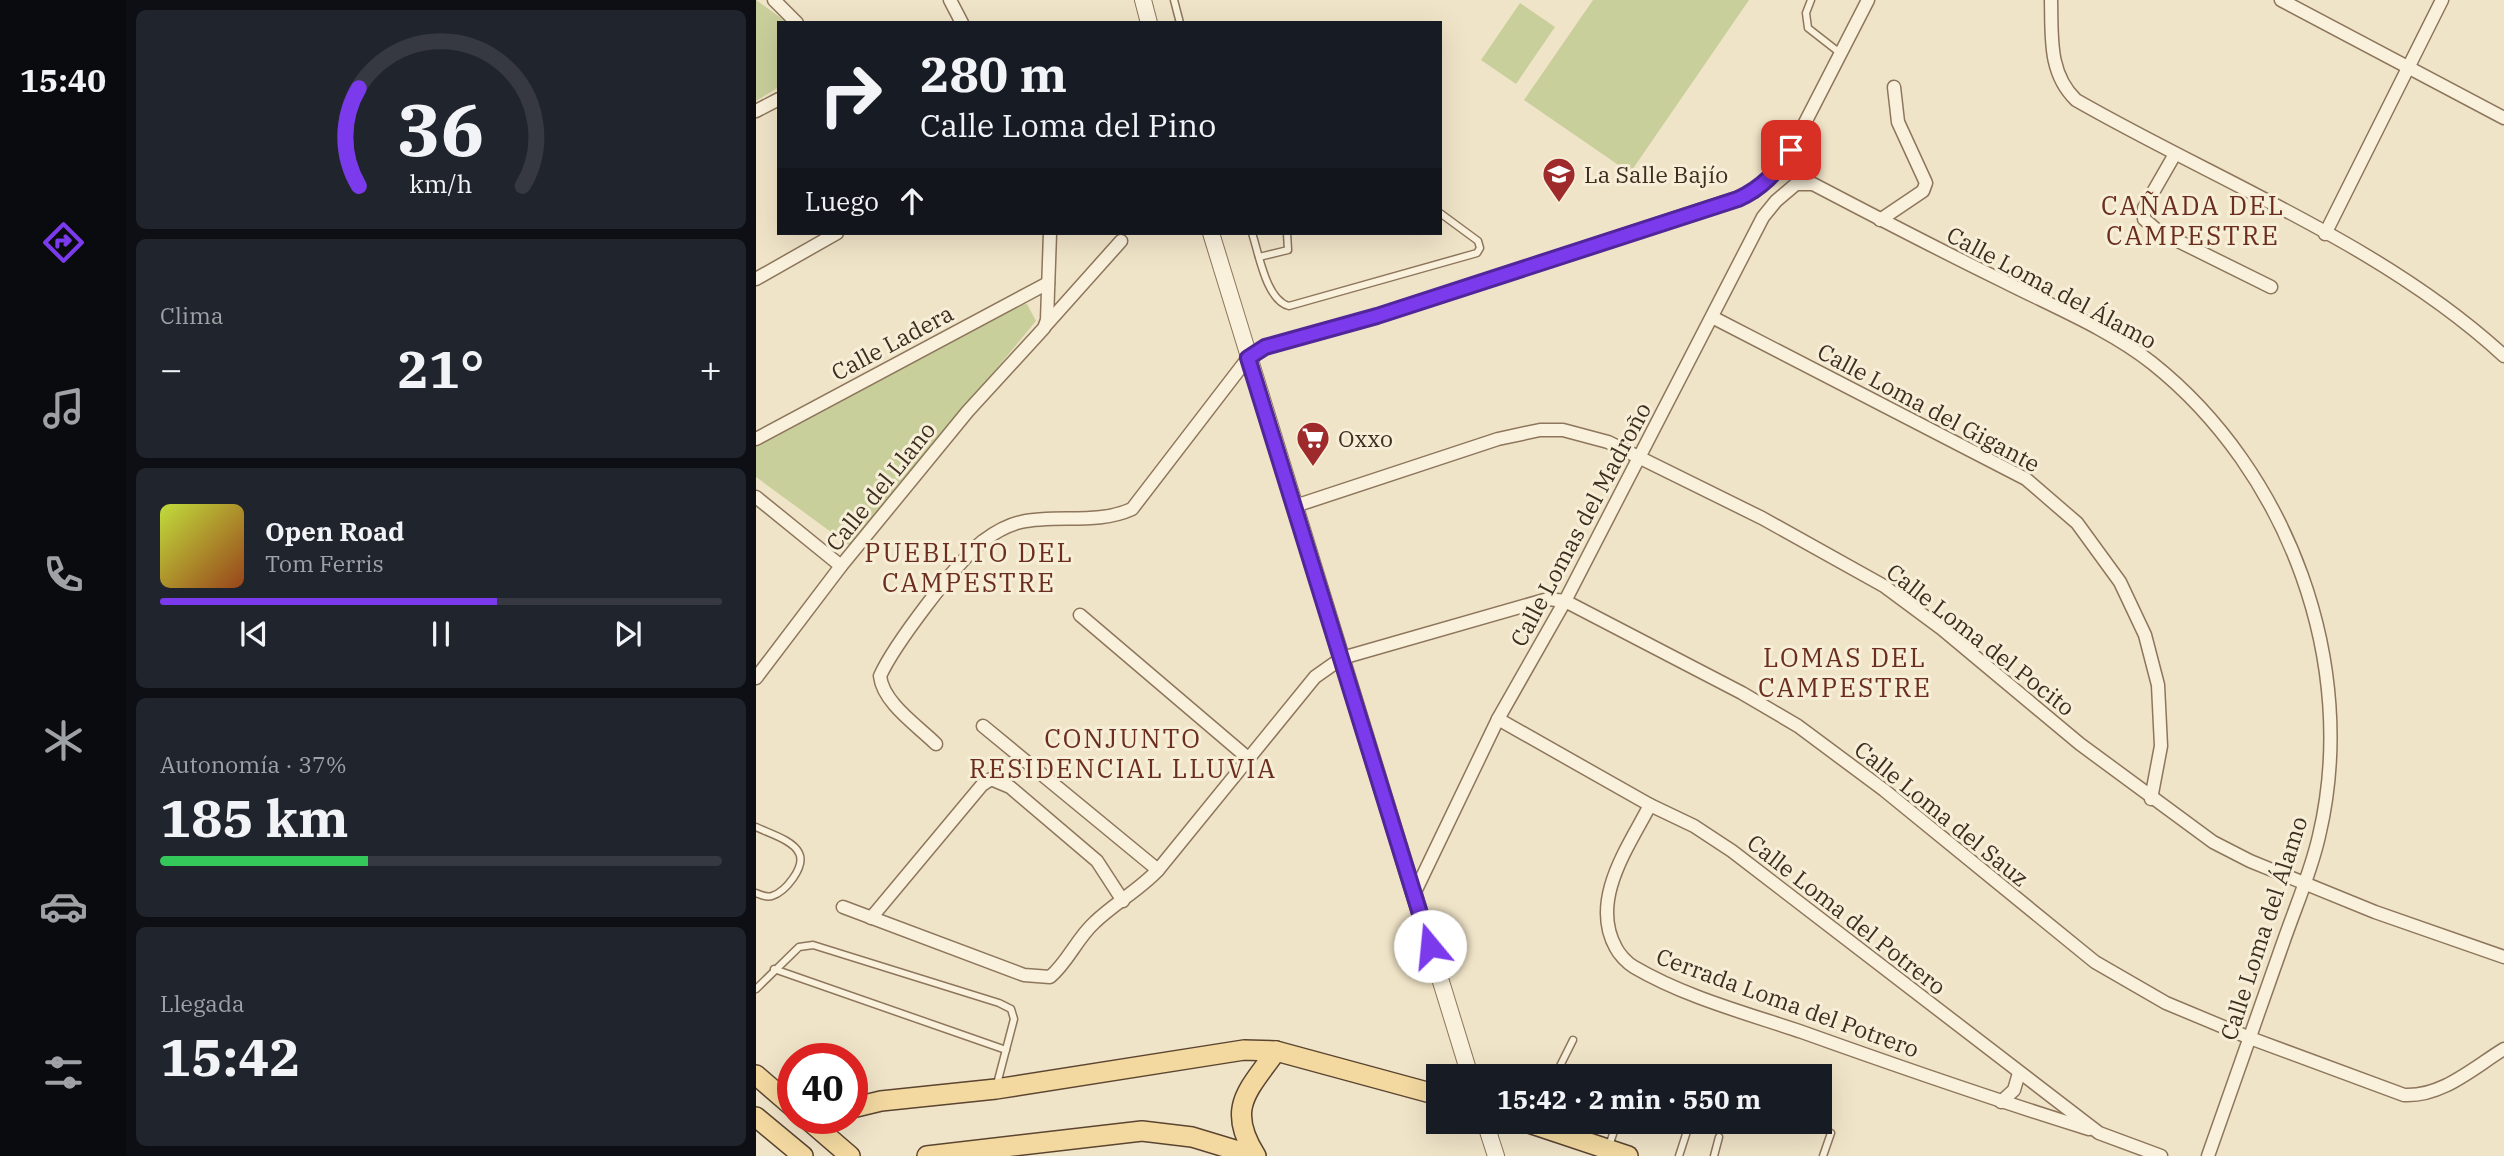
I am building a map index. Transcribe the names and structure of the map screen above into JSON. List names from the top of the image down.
{
  "streets": {
    "street": [
      "Calle Loma del Álamo",
      "Calle Ladera",
      "Calle Loma del Gigante",
      "Calle del Llano",
      "Calle Lomas del Madroño",
      "Calle Loma del Pocito",
      "Calle Loma del Sauz",
      "Calle Loma del Potrero",
      "Cerrada Loma del Potrero"
    ]
  },
  "crossings": [
    ["Calle Loma del Álamo", "Calle Lomas del Madroño"],
    ["Calle Loma del Álamo", "Calle Loma del Pocito"],
    ["Calle Loma del Álamo", "Calle Loma del Sauz"],
    ["Calle Loma del Gigante", "Calle Lomas del Madroño"],
    ["Calle Loma del Gigante", "Calle Loma del Pocito"],
    ["Calle Lomas del Madroño", "Calle Loma del Pocito"],
    ["Calle Lomas del Madroño", "Calle Loma del Sauz"],
    ["Calle Lomas del Madroño", "Calle Loma del Potrero"],
    ["Calle Loma del Potrero", "Cerrada Loma del Potrero"]
  ],
  "districts": [
    "CAÑADA DEL CAMPESTRE",
    "PUEBLITO DEL CAMPESTRE",
    "LOMAS DEL CAMPESTRE",
    "CONJUNTO RESIDENCIAL LLUVIA"
  ],
  "places": {
    "school or university": ["La Salle Bajío"],
    "supermarket": ["Oxxo"]
  },
  "page": {
    "tabs": "15:40",
    "turn": ["280 m", "Calle Loma del Pino"],
    "then": "Luego",
    "tile": [
      "Clima",
      ["Autonomía · 37%", "185 km"],
      ["Llegada", "15:42"]
    ],
    "heat": ["−", "21°", "+"],
    "song": ["Open Road", "Tom Ferris"],
    "limit": "40",
    "trip": "15:42 · 2 min · 550 m",
    "gauge": ["36", "km/h"]
  }
}
